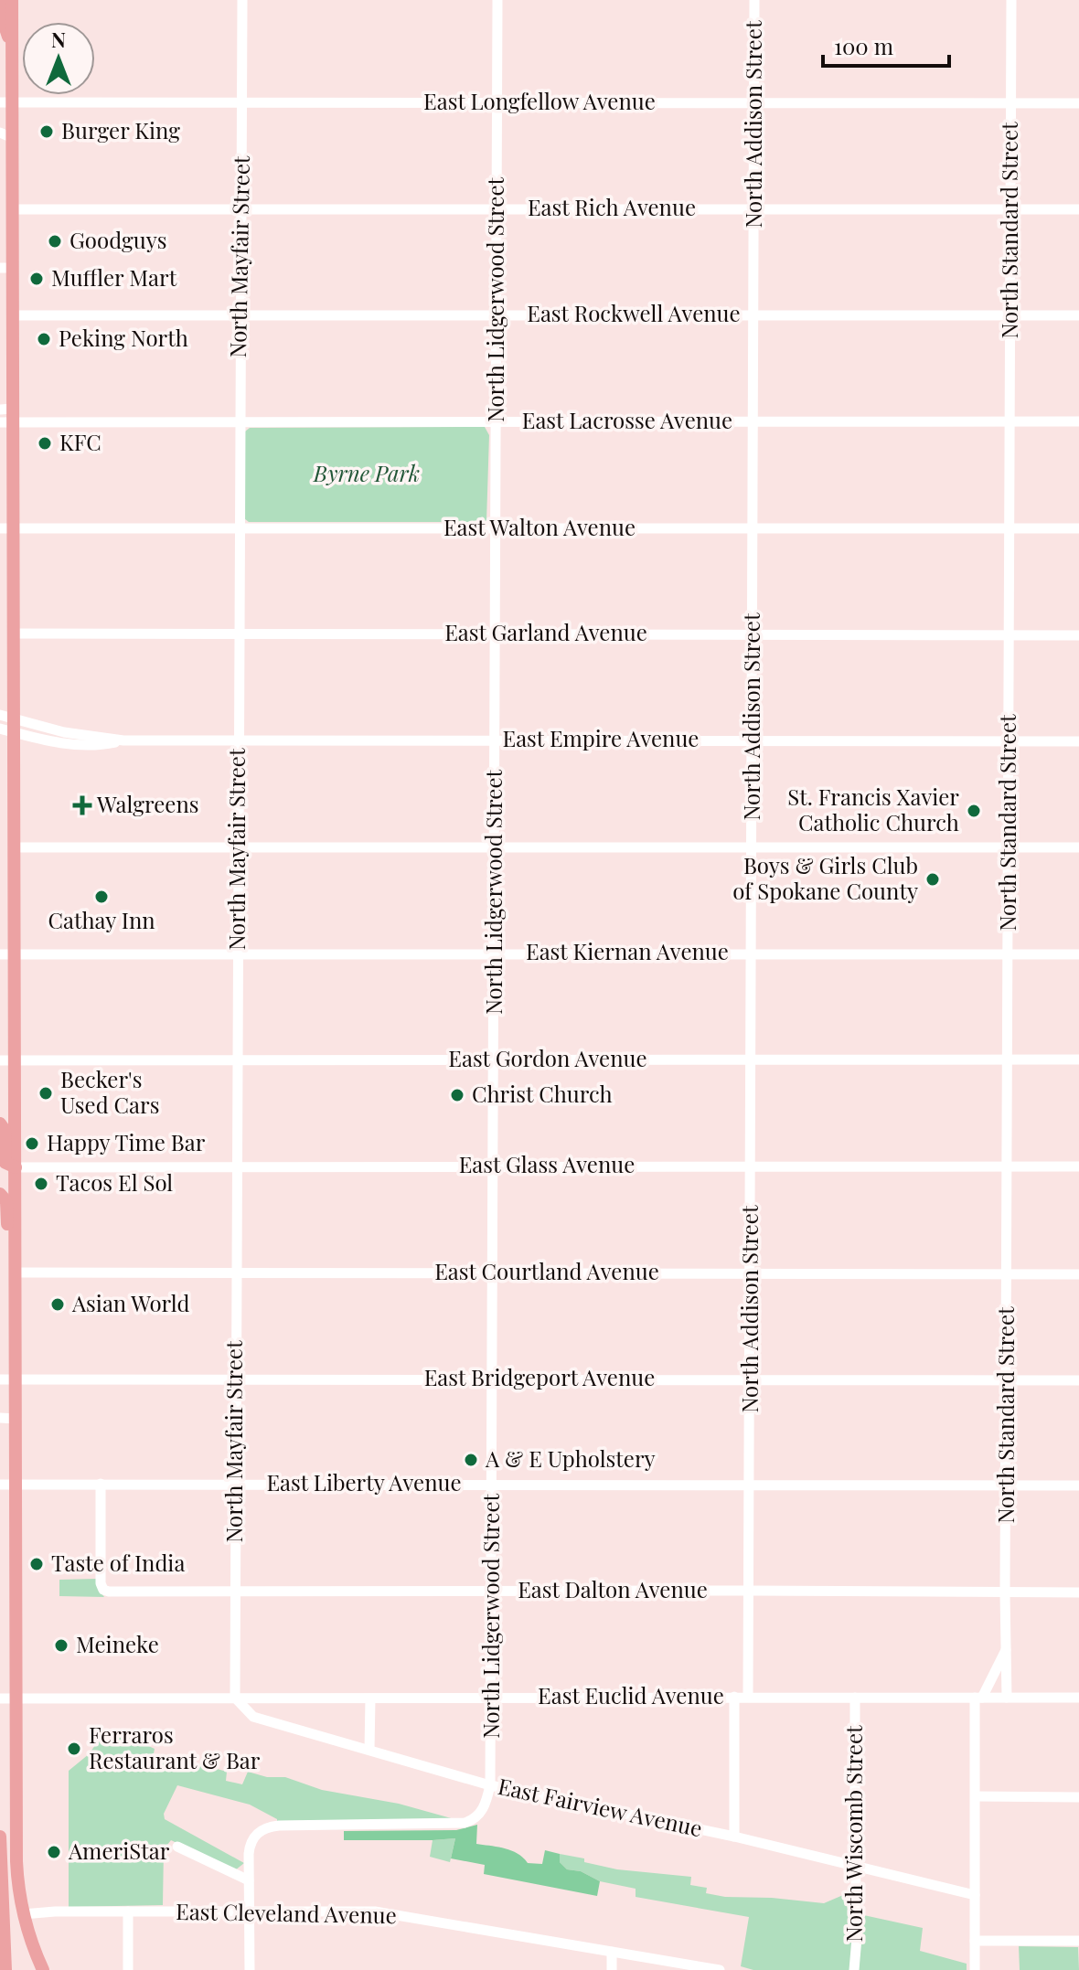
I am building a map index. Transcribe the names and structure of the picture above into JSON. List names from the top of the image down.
{
  "streets": {
    "street": [
      "East Longfellow Avenue",
      "North Addison Street",
      "East Rich Avenue",
      "North Standard Street",
      "North Mayfair Street",
      "North Lidgerwood Street",
      "East Rockwell Avenue",
      "East Lacrosse Avenue",
      "East Walton Avenue",
      "East Garland Avenue",
      "East Empire Avenue",
      "East Kiernan Avenue",
      "East Gordon Avenue",
      "East Glass Avenue",
      "East Courtland Avenue",
      "East Bridgeport Avenue",
      "East Liberty Avenue",
      "East Dalton Avenue",
      "East Euclid Avenue",
      "East Fairview Avenue",
      "North Wiscomb Street",
      "East Cleveland Avenue"
    ]
  },
  "crossings": [
    ["East Longfellow Avenue", "North Addison Street"],
    ["East Longfellow Avenue", "North Standard Street"],
    ["East Longfellow Avenue", "North Mayfair Street"],
    ["East Longfellow Avenue", "North Lidgerwood Street"],
    ["North Addison Street", "East Rich Avenue"],
    ["North Addison Street", "East Rockwell Avenue"],
    ["North Addison Street", "East Lacrosse Avenue"],
    ["North Addison Street", "East Walton Avenue"],
    ["North Addison Street", "East Garland Avenue"],
    ["North Addison Street", "East Empire Avenue"],
    ["North Addison Street", "East Kiernan Avenue"],
    ["North Addison Street", "East Gordon Avenue"],
    ["North Addison Street", "East Glass Avenue"],
    ["North Addison Street", "East Courtland Avenue"],
    ["North Addison Street", "East Bridgeport Avenue"],
    ["North Addison Street", "East Liberty Avenue"],
    ["North Addison Street", "East Dalton Avenue"],
    ["North Addison Street", "East Euclid Avenue"],
    ["East Rich Avenue", "North Standard Street"],
    ["East Rich Avenue", "North Mayfair Street"],
    ["East Rich Avenue", "North Lidgerwood Street"],
    ["North Standard Street", "East Rockwell Avenue"],
    ["North Standard Street", "East Lacrosse Avenue"],
    ["North Standard Street", "East Walton Avenue"],
    ["North Standard Street", "East Garland Avenue"],
    ["North Standard Street", "East Empire Avenue"],
    ["North Standard Street", "East Kiernan Avenue"],
    ["North Standard Street", "East Gordon Avenue"],
    ["North Standard Street", "East Glass Avenue"],
    ["North Standard Street", "East Courtland Avenue"],
    ["North Standard Street", "East Bridgeport Avenue"],
    ["North Standard Street", "East Liberty Avenue"],
    ["North Standard Street", "East Dalton Avenue"],
    ["North Standard Street", "East Euclid Avenue"],
    ["North Standard Street", "East Fairview Avenue"],
    ["North Mayfair Street", "East Rockwell Avenue"],
    ["North Mayfair Street", "East Lacrosse Avenue"],
    ["North Mayfair Street", "East Walton Avenue"],
    ["North Mayfair Street", "East Garland Avenue"],
    ["North Mayfair Street", "East Empire Avenue"],
    ["North Mayfair Street", "East Kiernan Avenue"],
    ["North Mayfair Street", "East Gordon Avenue"],
    ["North Mayfair Street", "East Glass Avenue"],
    ["North Mayfair Street", "East Courtland Avenue"],
    ["North Mayfair Street", "East Bridgeport Avenue"],
    ["North Mayfair Street", "East Liberty Avenue"],
    ["North Mayfair Street", "East Dalton Avenue"],
    ["North Mayfair Street", "East Euclid Avenue"],
    ["North Mayfair Street", "East Fairview Avenue"],
    ["North Lidgerwood Street", "East Rockwell Avenue"],
    ["North Lidgerwood Street", "East Lacrosse Avenue"],
    ["North Lidgerwood Street", "East Walton Avenue"],
    ["North Lidgerwood Street", "East Garland Avenue"],
    ["North Lidgerwood Street", "East Empire Avenue"],
    ["North Lidgerwood Street", "East Kiernan Avenue"],
    ["North Lidgerwood Street", "East Gordon Avenue"],
    ["North Lidgerwood Street", "East Glass Avenue"],
    ["North Lidgerwood Street", "East Courtland Avenue"],
    ["North Lidgerwood Street", "East Bridgeport Avenue"],
    ["North Lidgerwood Street", "East Liberty Avenue"],
    ["North Lidgerwood Street", "East Dalton Avenue"],
    ["North Lidgerwood Street", "East Euclid Avenue"],
    ["North Lidgerwood Street", "East Fairview Avenue"],
    ["East Liberty Avenue", "East Dalton Avenue"],
    ["East Euclid Avenue", "East Fairview Avenue"],
    ["East Euclid Avenue", "North Wiscomb Street"],
    ["East Fairview Avenue", "North Wiscomb Street"]
  ],
  "parks": ["Byrne Park"],
  "places": {
    "other": [
      "Burger King",
      "Goodguys",
      "Muffler Mart",
      "Peking North",
      "KFC",
      "St. Francis Xavier Catholic Church",
      "Boys & Girls Club of Spokane County",
      "Cathay Inn",
      "Becker's Used Cars",
      "Christ Church",
      "Happy Time Bar",
      "Tacos El Sol",
      "Asian World",
      "A & E Upholstery",
      "Taste of India",
      "Meineke",
      "Ferraros Restaurant & Bar",
      "AmeriStar"
    ],
    "health": ["Walgreens"]
  },
  "scale_bar": "100 m",
  "north": "top"
}
